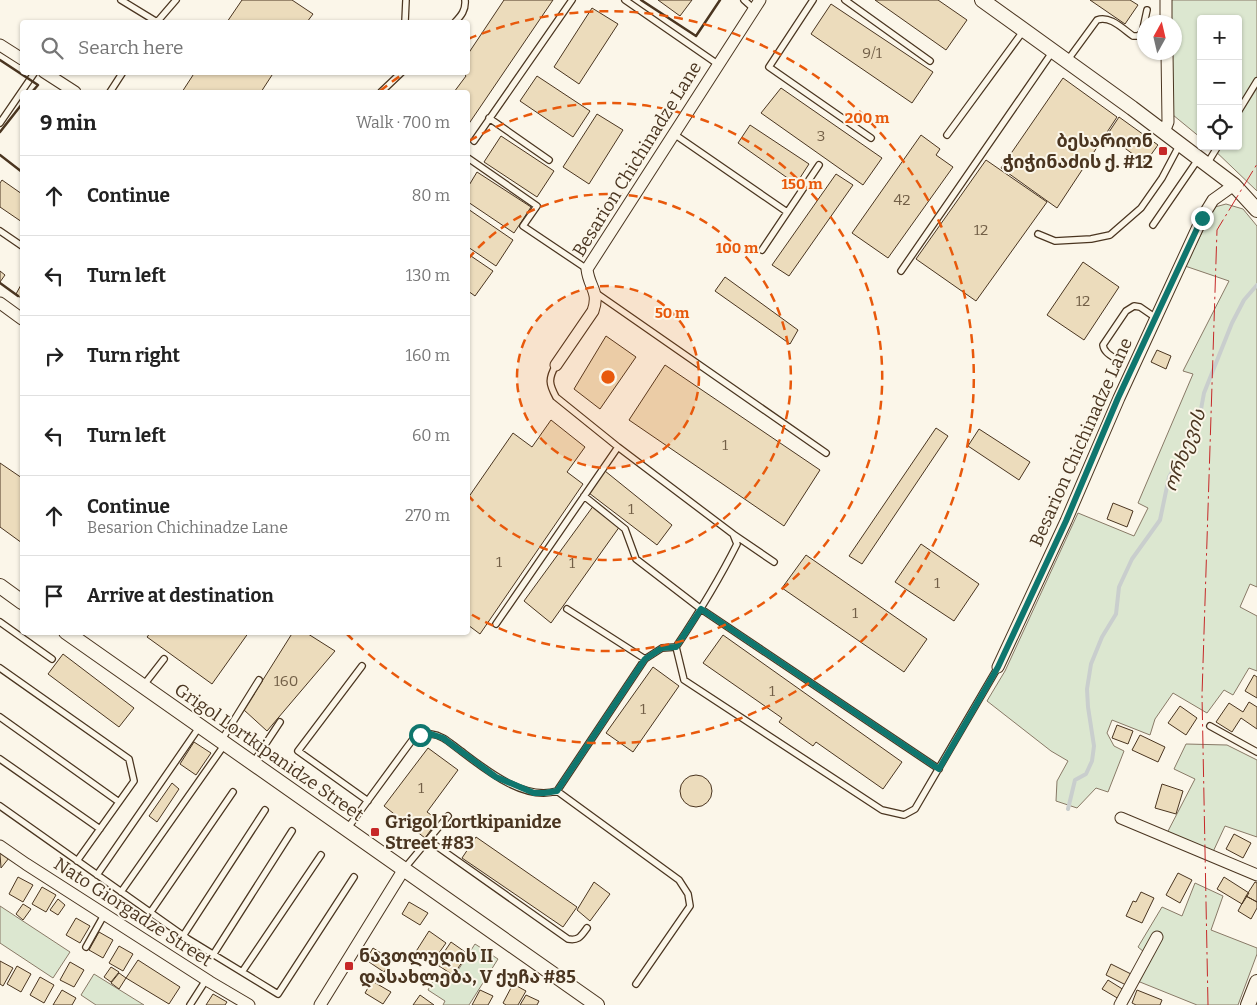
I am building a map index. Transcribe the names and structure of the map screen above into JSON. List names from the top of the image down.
{
  "streets": {
    "street": ["Besarion Chichinadze Lane", "Grigol Lortkipanidze Street", "Nato Giorgadze Street"]
  },
  "water": ["ორხევის"],
  "places": {
    "transit": ["ბესარიონ ჭიჭინაძის ქ. #12", "Grigol Lortkipanidze Street #83", "ნავთლუღის II დასახლება, V ქუჩა #85"]
  },
  "house_numbers": [
    "9/1",
    "3",
    "42",
    "12",
    "12",
    "1",
    "1",
    "1",
    "1",
    "1",
    "1",
    "160",
    "1",
    "1",
    "1"
  ],
  "north": "top",
  "page": {
    "map_buttons": ["+", "−"],
    "search": "Search here",
    "heading": ["9 min", "Walk · 700 m"],
    "list": [
      ["Continue", "80 m"],
      ["Turn left", "130 m"],
      ["Turn right", "160 m"],
      ["Turn left", "60 m"],
      ["Continue", "Besarion Chichinadze Lane", "270 m"],
      "Arrive at destination"
    ]
  },
  "rings": [
    "200 m",
    "150 m",
    "100 m",
    "50 m"
  ]
}
